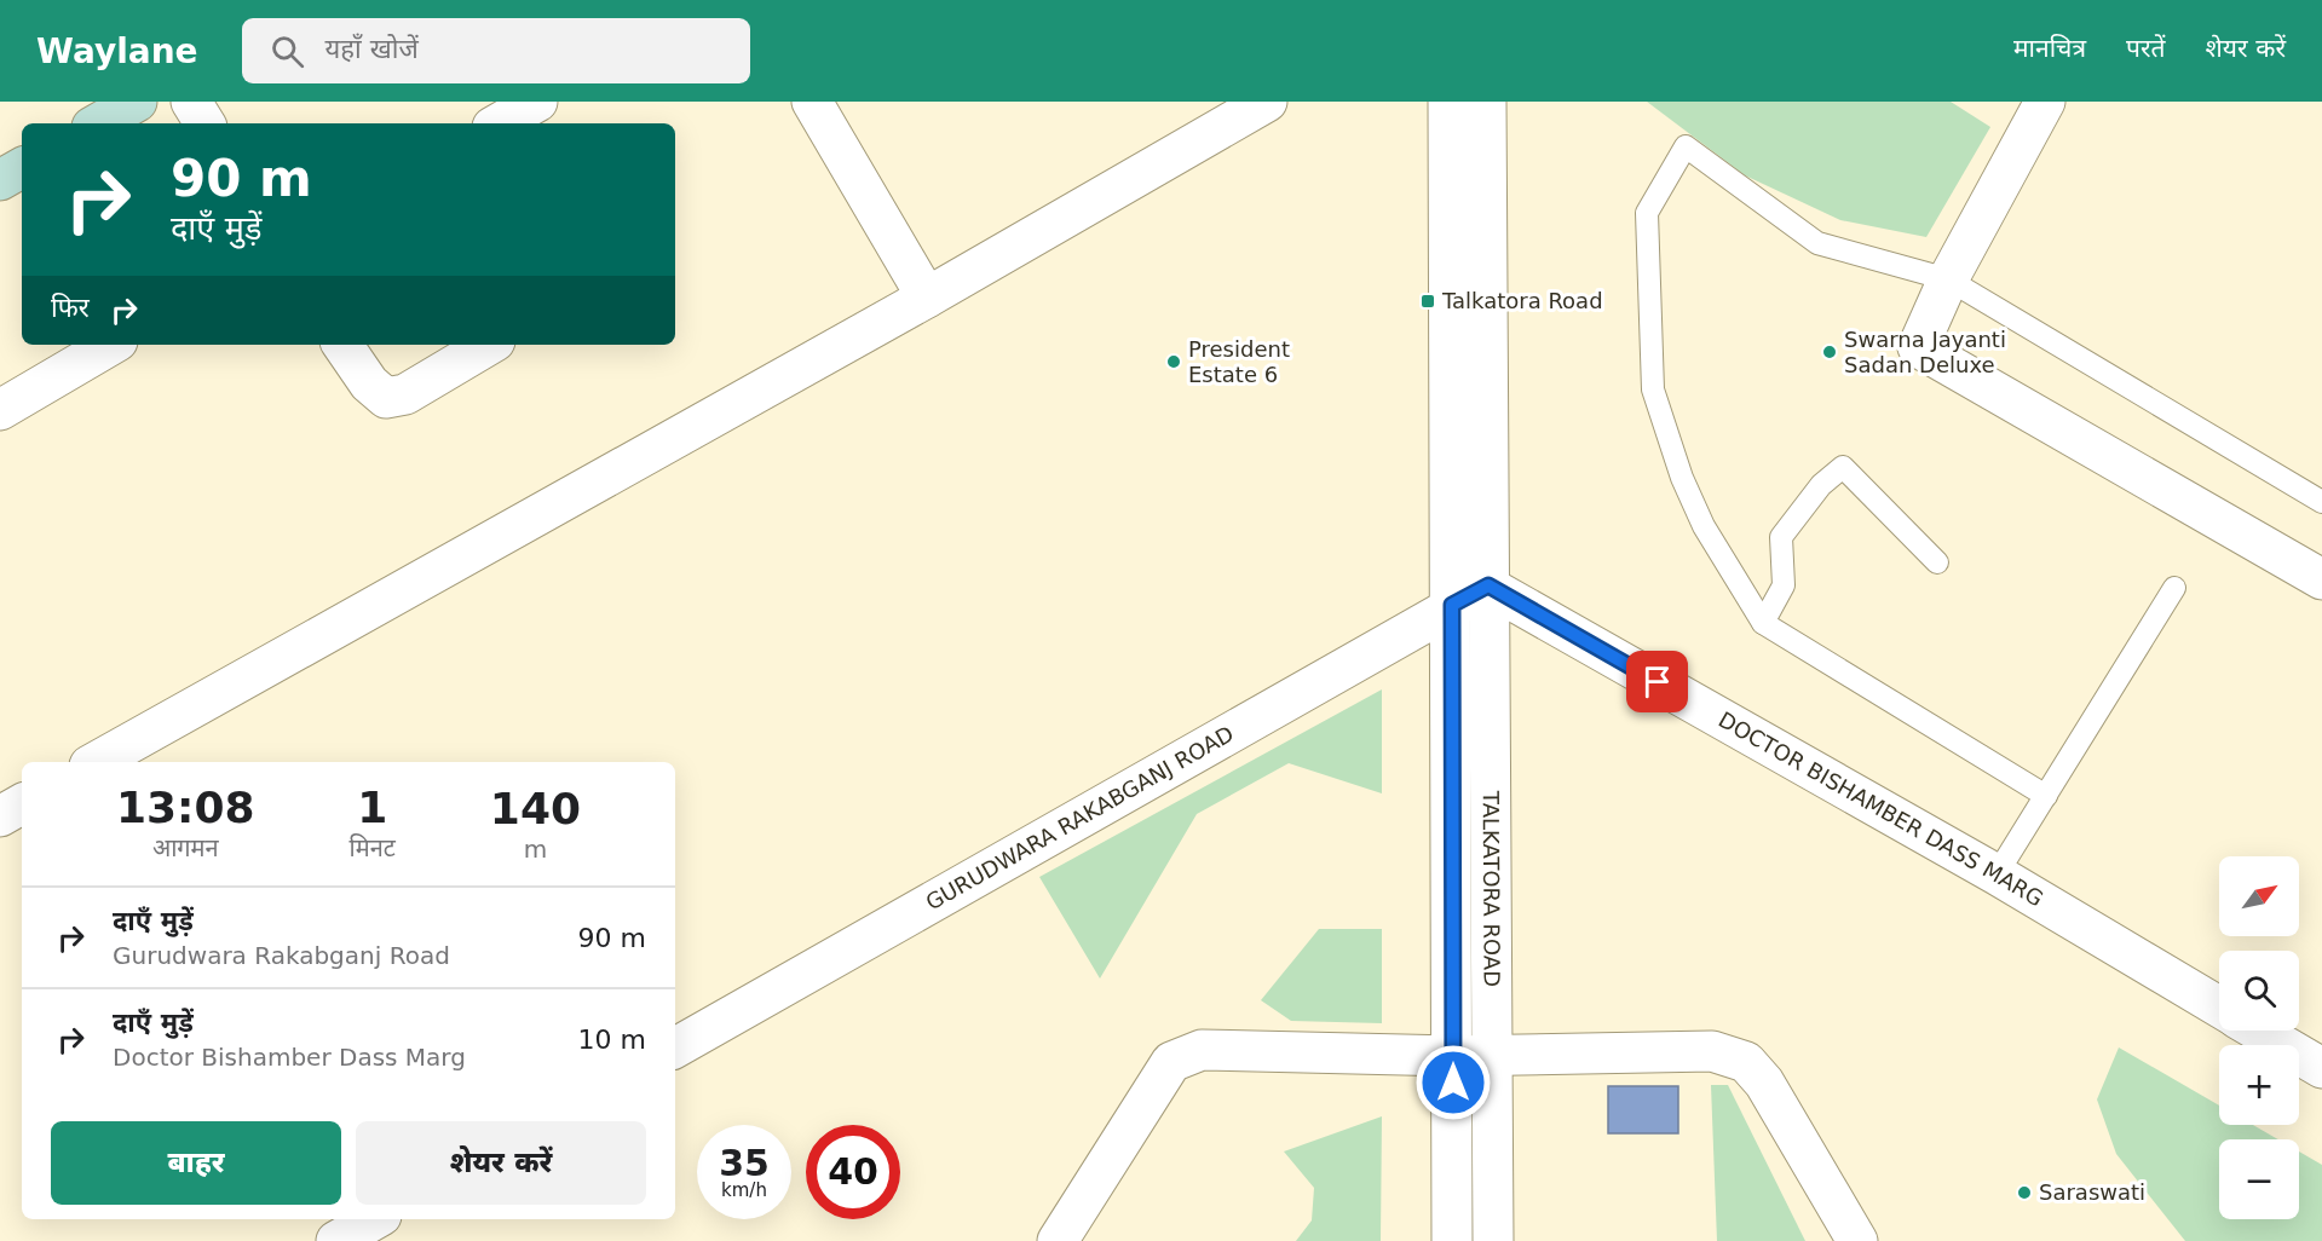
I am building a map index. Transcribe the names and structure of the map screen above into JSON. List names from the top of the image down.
{
  "streets": {
    "street": ["DOCTOR BISHAMBER DASS MARG", "GURUDWARA RAKABGANJ ROAD", "TALKATORA ROAD"]
  },
  "crossings": [
    ["DOCTOR BISHAMBER DASS MARG", "GURUDWARA RAKABGANJ ROAD"],
    ["DOCTOR BISHAMBER DASS MARG", "TALKATORA ROAD"],
    ["GURUDWARA RAKABGANJ ROAD", "TALKATORA ROAD"]
  ],
  "places": {
    "transit": ["Talkatora Road"],
    "other": ["Swarna Jayanti Sadan Deluxe", "President Estate 6", "Saraswati"]
  },
  "north": "top right",
  "page": {
    "header": "Waylane",
    "search": "यहाँ खोजें",
    "nav": ["मानचित्र", "परतें", "शेयर करें"],
    "turn": ["90 m", "दाएँ मुड़ें"],
    "then": "फिर",
    "eta": [
      "13:08",
      "आगमन",
      "1",
      "मिनट",
      "140",
      "m"
    ],
    "map_buttons": ["+", "−"],
    "list": [
      {
        "name": "दाएँ मुड़ें",
        "note": "Gurudwara Rakabganj Road",
        "value": "90 m"
      },
      {
        "name": "दाएँ मुड़ें",
        "note": "Doctor Bishamber Dass Marg",
        "value": "10 m"
      }
    ],
    "buttons": ["बाहर", "शेयर करें"],
    "speed": "35 km/h",
    "limit": "40"
  }
}
